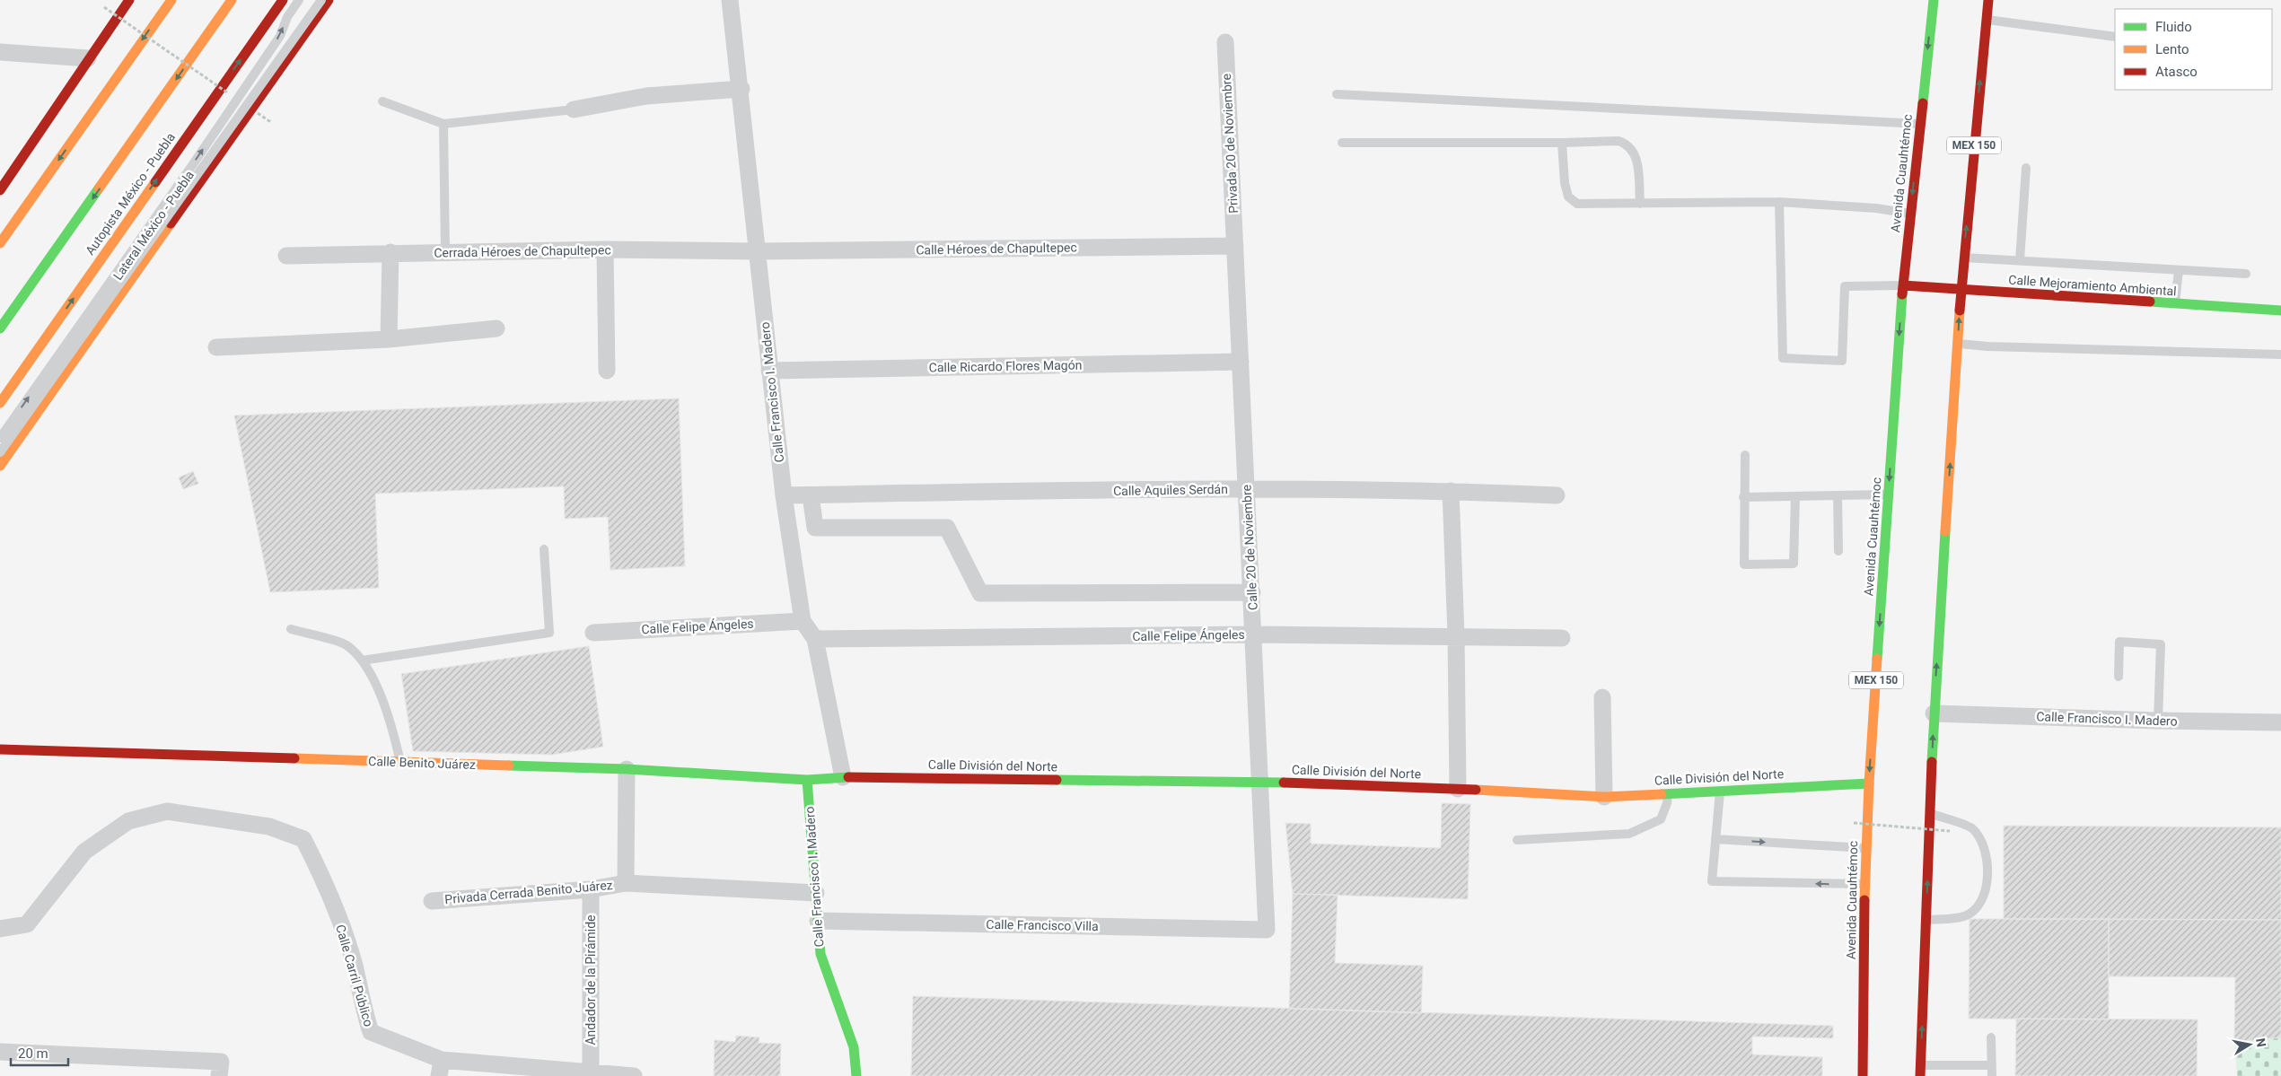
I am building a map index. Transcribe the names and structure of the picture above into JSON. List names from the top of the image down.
{
  "streets": {
    "main road": [
      "MEX 150",
      "Avenida Cuauhtémoc",
      "Autopista México - Puebla",
      "Lateral México - Puebla",
      "Calle Mejoramiento Ambiental",
      "Calle Francisco I. Madero",
      "Calle Benito Juárez",
      "Calle División del Norte"
    ],
    "street": [
      "Privada 20 de Noviembre",
      "Calle Héroes de Chapultepec",
      "Cerrada Héroes de Chapultepec",
      "Calle Ricardo Flores Magón",
      "Calle Aquiles Serdán",
      "Calle 20 de Noviembre",
      "Calle Felipe Ángeles",
      "Privada Cerrada Benito Juárez",
      "Calle Francisco Villa",
      "Calle Carril Público",
      "Andador de la Pirámide"
    ]
  },
  "crossings": [
    ["Privada 20 de Noviembre", "Calle Héroes de Chapultepec"],
    ["Privada 20 de Noviembre", "Calle 20 de Noviembre"],
    ["MEX 150", "Calle Mejoramiento Ambiental"],
    ["MEX 150", "Calle Francisco I. Madero"],
    ["Avenida Cuauhtémoc", "Calle Mejoramiento Ambiental"],
    ["Avenida Cuauhtémoc", "Calle División del Norte"],
    ["Calle Héroes de Chapultepec", "Cerrada Héroes de Chapultepec"],
    ["Calle Héroes de Chapultepec", "Calle Francisco I. Madero"],
    ["Calle Héroes de Chapultepec", "Calle 20 de Noviembre"],
    ["Cerrada Héroes de Chapultepec", "Calle Francisco I. Madero"],
    ["Calle Ricardo Flores Magón", "Calle Francisco I. Madero"],
    ["Calle Ricardo Flores Magón", "Calle 20 de Noviembre"],
    ["Calle Francisco I. Madero", "Calle Aquiles Serdán"],
    ["Calle Francisco I. Madero", "Calle Felipe Ángeles"],
    ["Calle Francisco I. Madero", "Calle Benito Juárez"],
    ["Calle Francisco I. Madero", "Calle División del Norte"],
    ["Calle Francisco I. Madero", "Calle Francisco Villa"],
    ["Calle Aquiles Serdán", "Calle 20 de Noviembre"],
    ["Calle 20 de Noviembre", "Calle Felipe Ángeles"],
    ["Calle 20 de Noviembre", "Calle División del Norte"],
    ["Calle 20 de Noviembre", "Calle Francisco Villa"],
    ["Calle Benito Juárez", "Calle División del Norte"],
    ["Privada Cerrada Benito Juárez", "Andador de la Pirámide"],
    ["Calle Carril Público", "Andador de la Pirámide"]
  ],
  "legend": ["Fluido", "Lento", "Atasco"],
  "scale_bar": "20 m",
  "north": "right"
}
